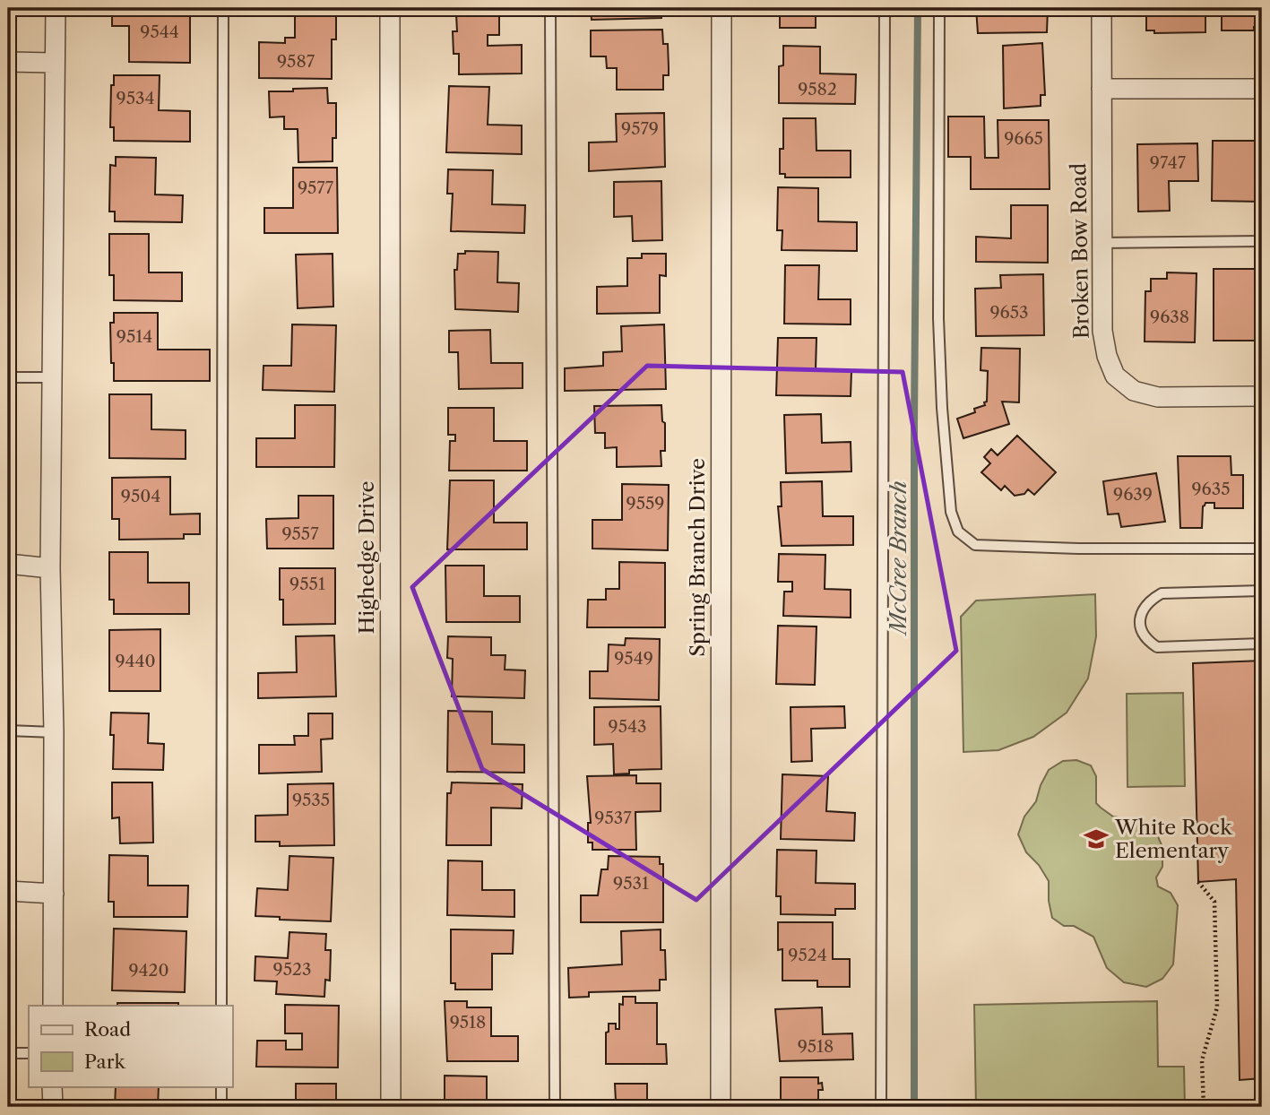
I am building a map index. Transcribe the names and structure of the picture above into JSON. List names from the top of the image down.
{
  "streets": {
    "street": ["Broken Bow Road", "Highedge Drive", "Spring Branch Drive"]
  },
  "water": ["McCree Branch"],
  "places": {
    "school or university": ["White Rock Elementary"]
  },
  "house_numbers": [
    "9544",
    "9587",
    "9582",
    "9534",
    "9579",
    "9665",
    "9747",
    "9577",
    "9653",
    "9638",
    "9514",
    "9635",
    "9639",
    "9504",
    "9559",
    "9557",
    "9551",
    "9549",
    "9440",
    "9543",
    "9535",
    "9537",
    "9531",
    "9524",
    "9523",
    "9420",
    "9518",
    "9518"
  ],
  "legend": ["Road", "Park"]
}
